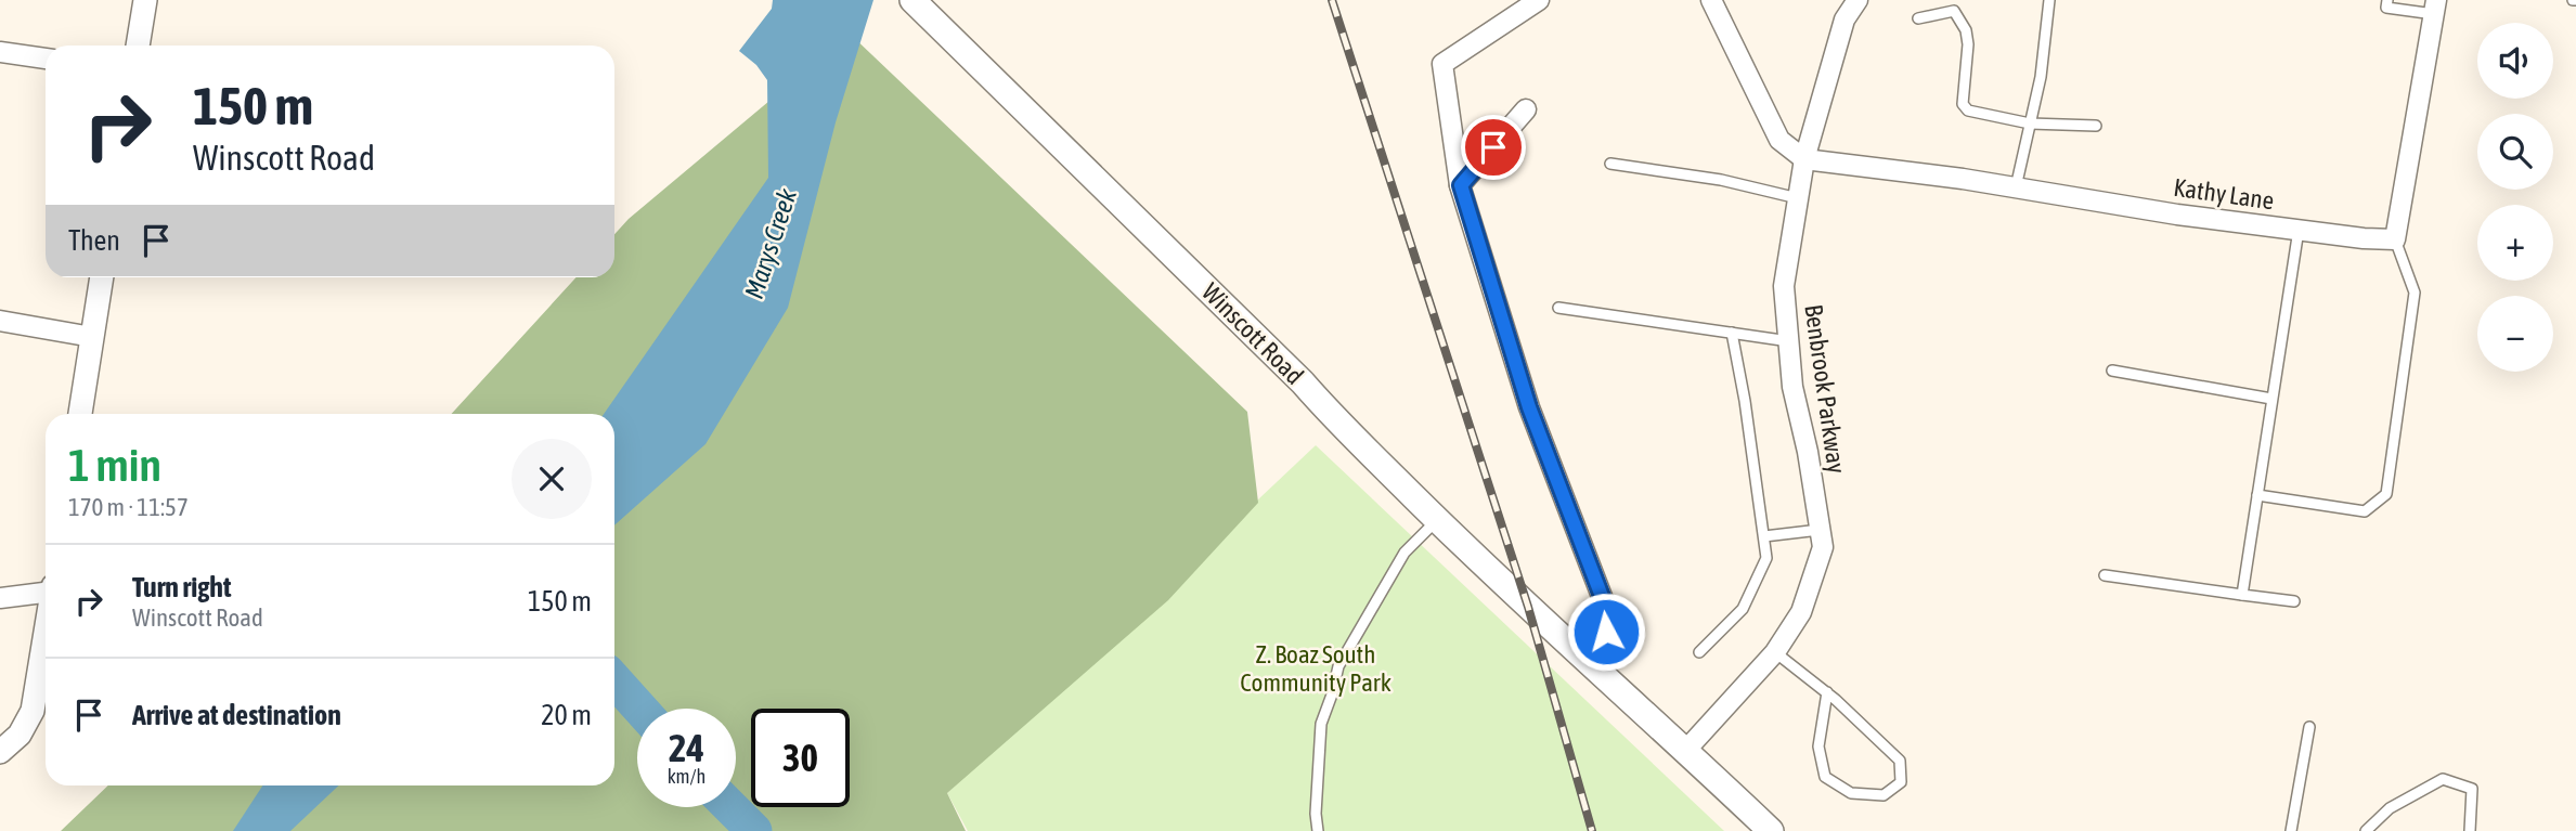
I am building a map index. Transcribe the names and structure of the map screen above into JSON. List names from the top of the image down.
{
  "streets": {
    "main road": ["Winscott Road"],
    "street": ["Kathy Lane", "Benbrook Parkway"]
  },
  "crossings": [
    ["Kathy Lane", "Benbrook Parkway"],
    ["Winscott Road", "Benbrook Parkway"]
  ],
  "water": ["Marys Creek"],
  "parks": ["Z. Boaz South Community Park"],
  "page": {
    "map_buttons": ["+", "−"],
    "turn": ["150 m", "Winscott Road"],
    "then": "Then",
    "heading": ["1 min", "170 m · 11:57"],
    "list": [
      {
        "name": "Turn right",
        "note": "Winscott Road",
        "value": "150 m"
      },
      {
        "name": "Arrive at destination",
        "value": "20 m"
      }
    ],
    "speed": "24 km/h",
    "limit": "30"
  }
}
